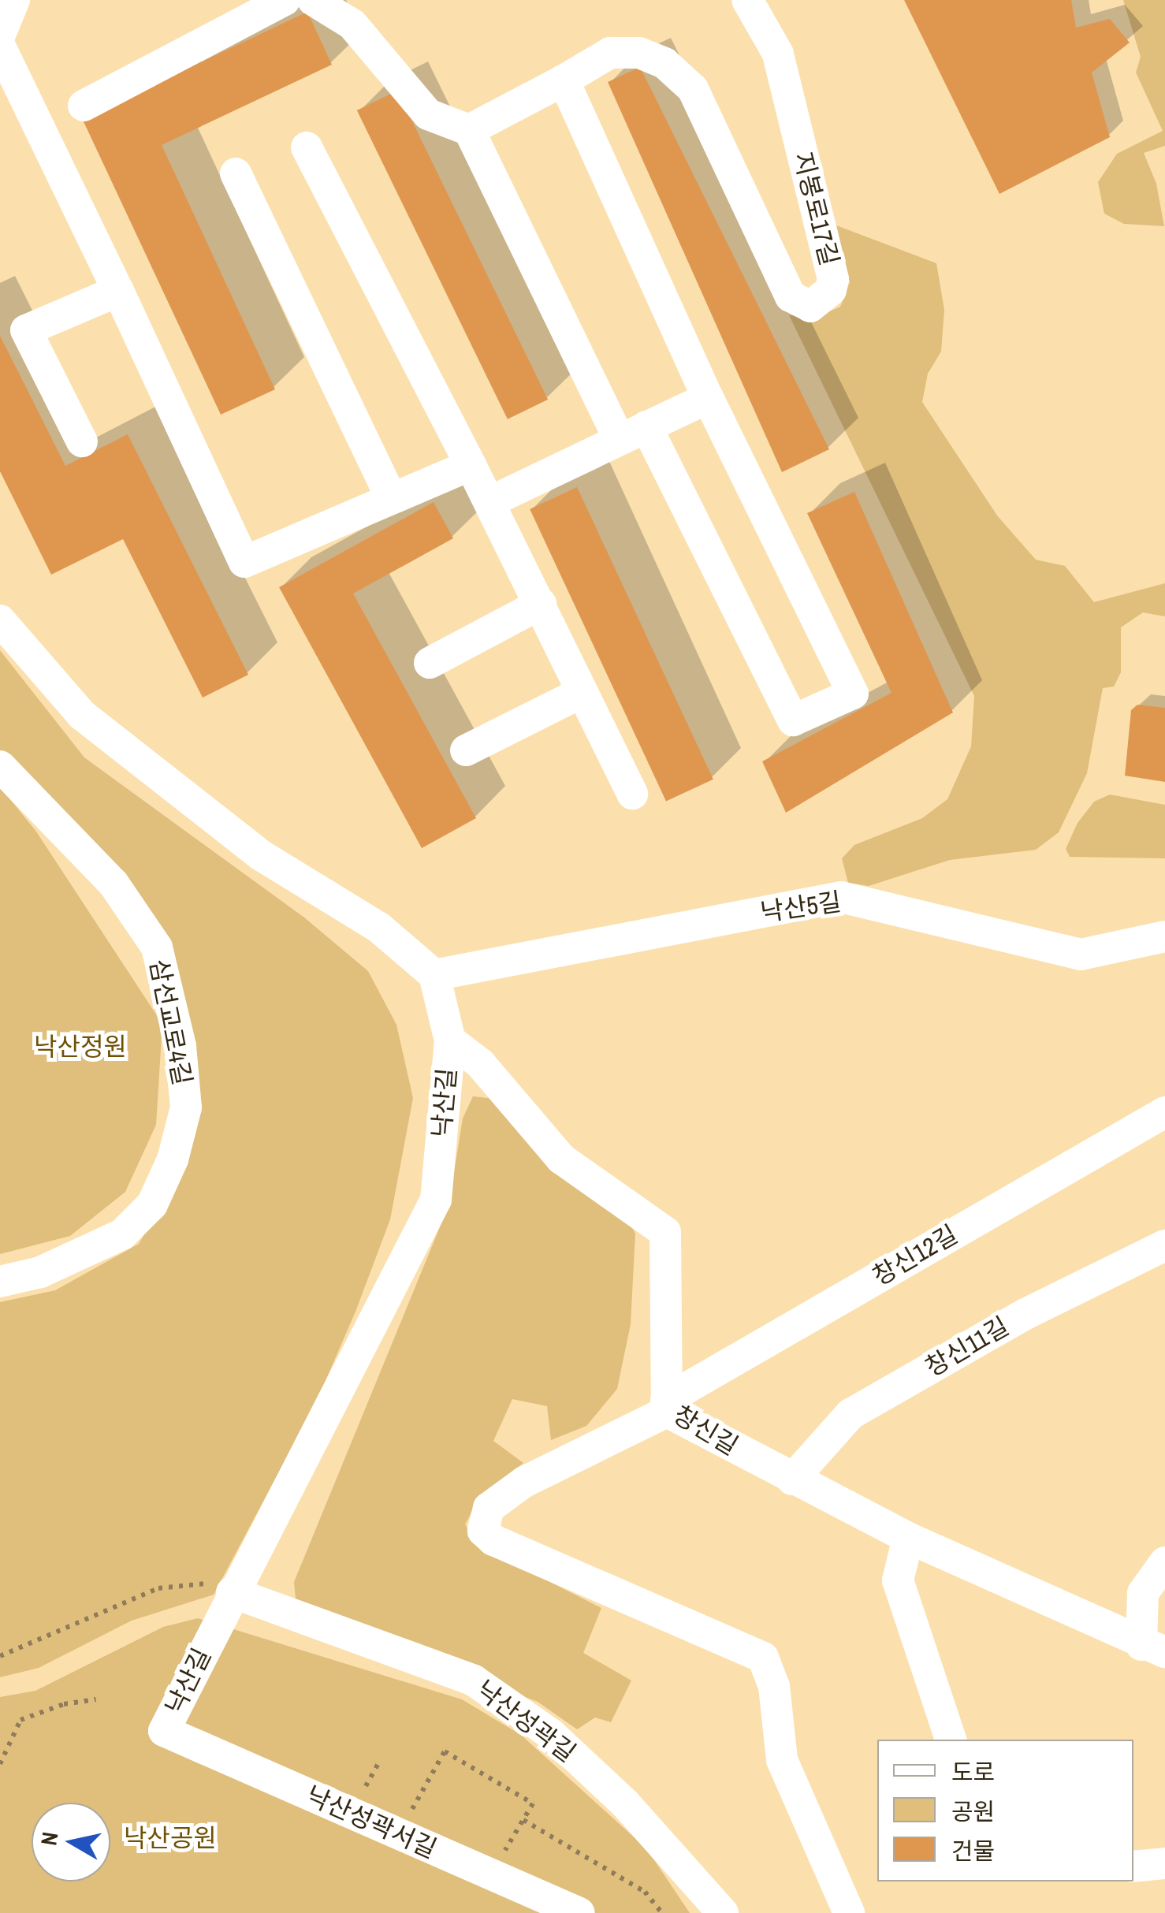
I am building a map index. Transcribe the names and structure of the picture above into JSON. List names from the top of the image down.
{
  "streets": {
    "street": [
      "지봉로17길",
      "낙산5길",
      "삼선교로4길",
      "낙산길",
      "창신12길",
      "창신11길",
      "창신길",
      "낙산성곽길",
      "낙산성곽서길"
    ]
  },
  "crossings": [
    ["낙산5길", "낙산길"],
    ["낙산길", "창신길"],
    ["낙산길", "낙산성곽길"],
    ["낙산길", "낙산성곽서길"],
    ["창신12길", "창신길"],
    ["창신11길", "창신길"]
  ],
  "parks": ["낙산정원", "낙산공원"],
  "legend": ["도로", "공원", "건물"],
  "north": "left"
}
